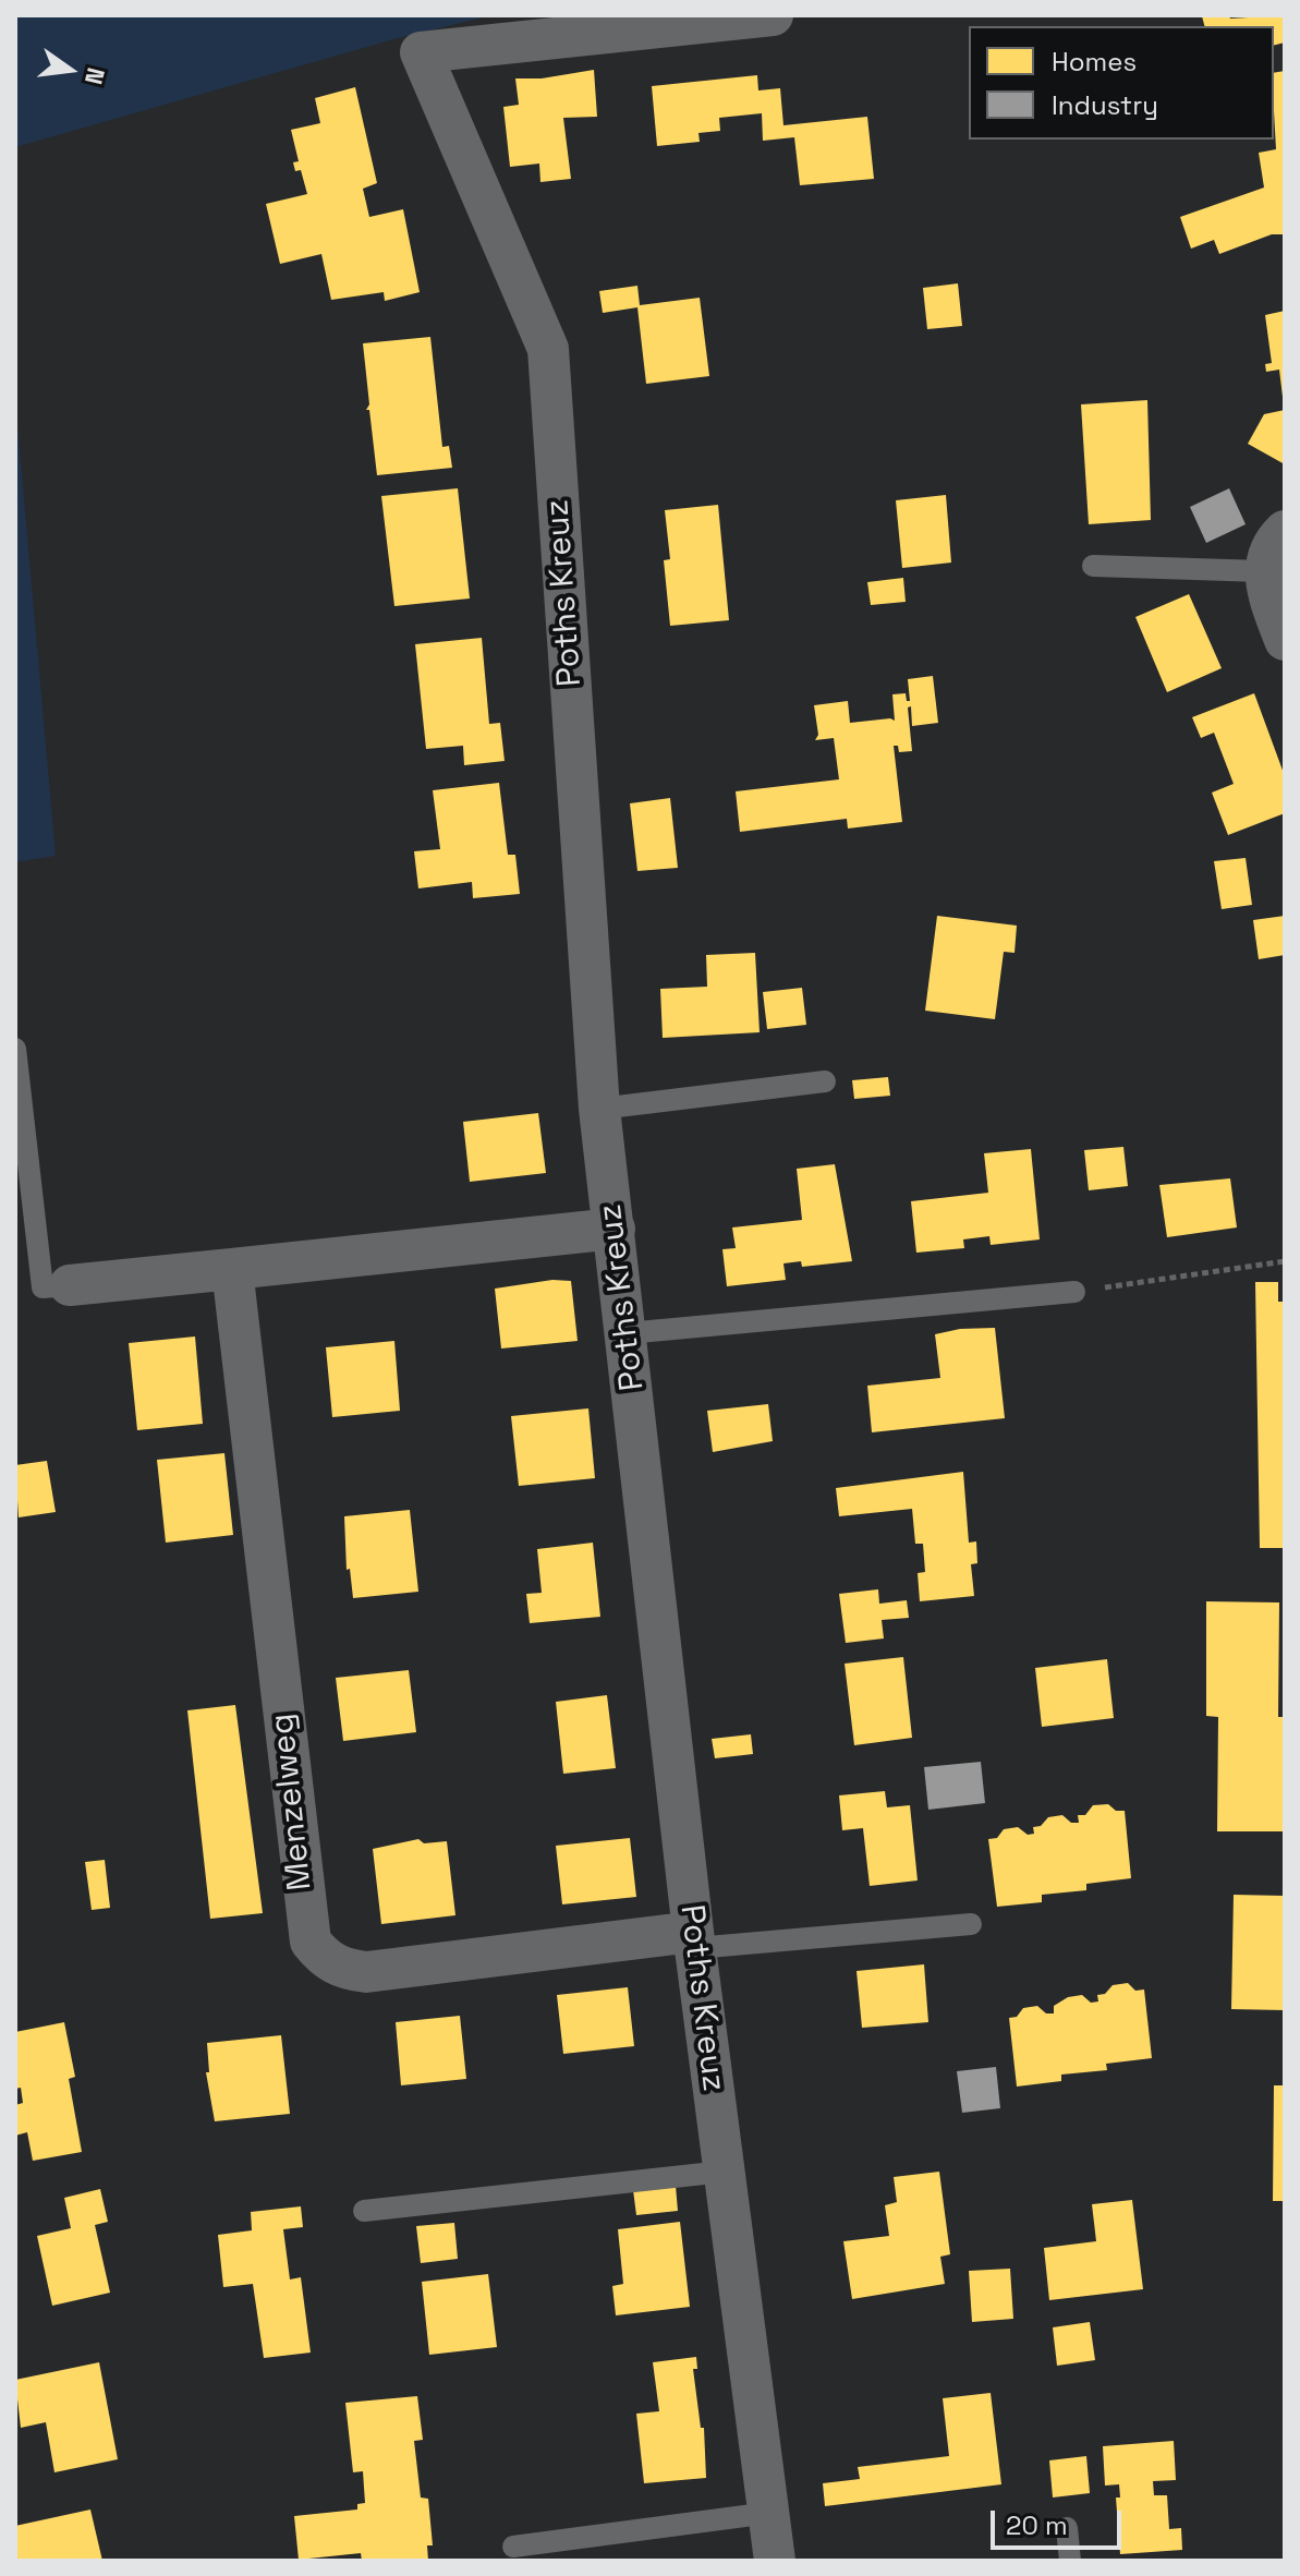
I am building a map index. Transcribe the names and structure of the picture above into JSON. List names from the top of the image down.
{
  "streets": {
    "street": ["Poths Kreuz", "Menzelweg"]
  },
  "crossings": [
    ["Poths Kreuz", "Menzelweg"]
  ],
  "legend": ["Homes", "Industry"],
  "scale_bar": "20 m",
  "north": "right"
}
